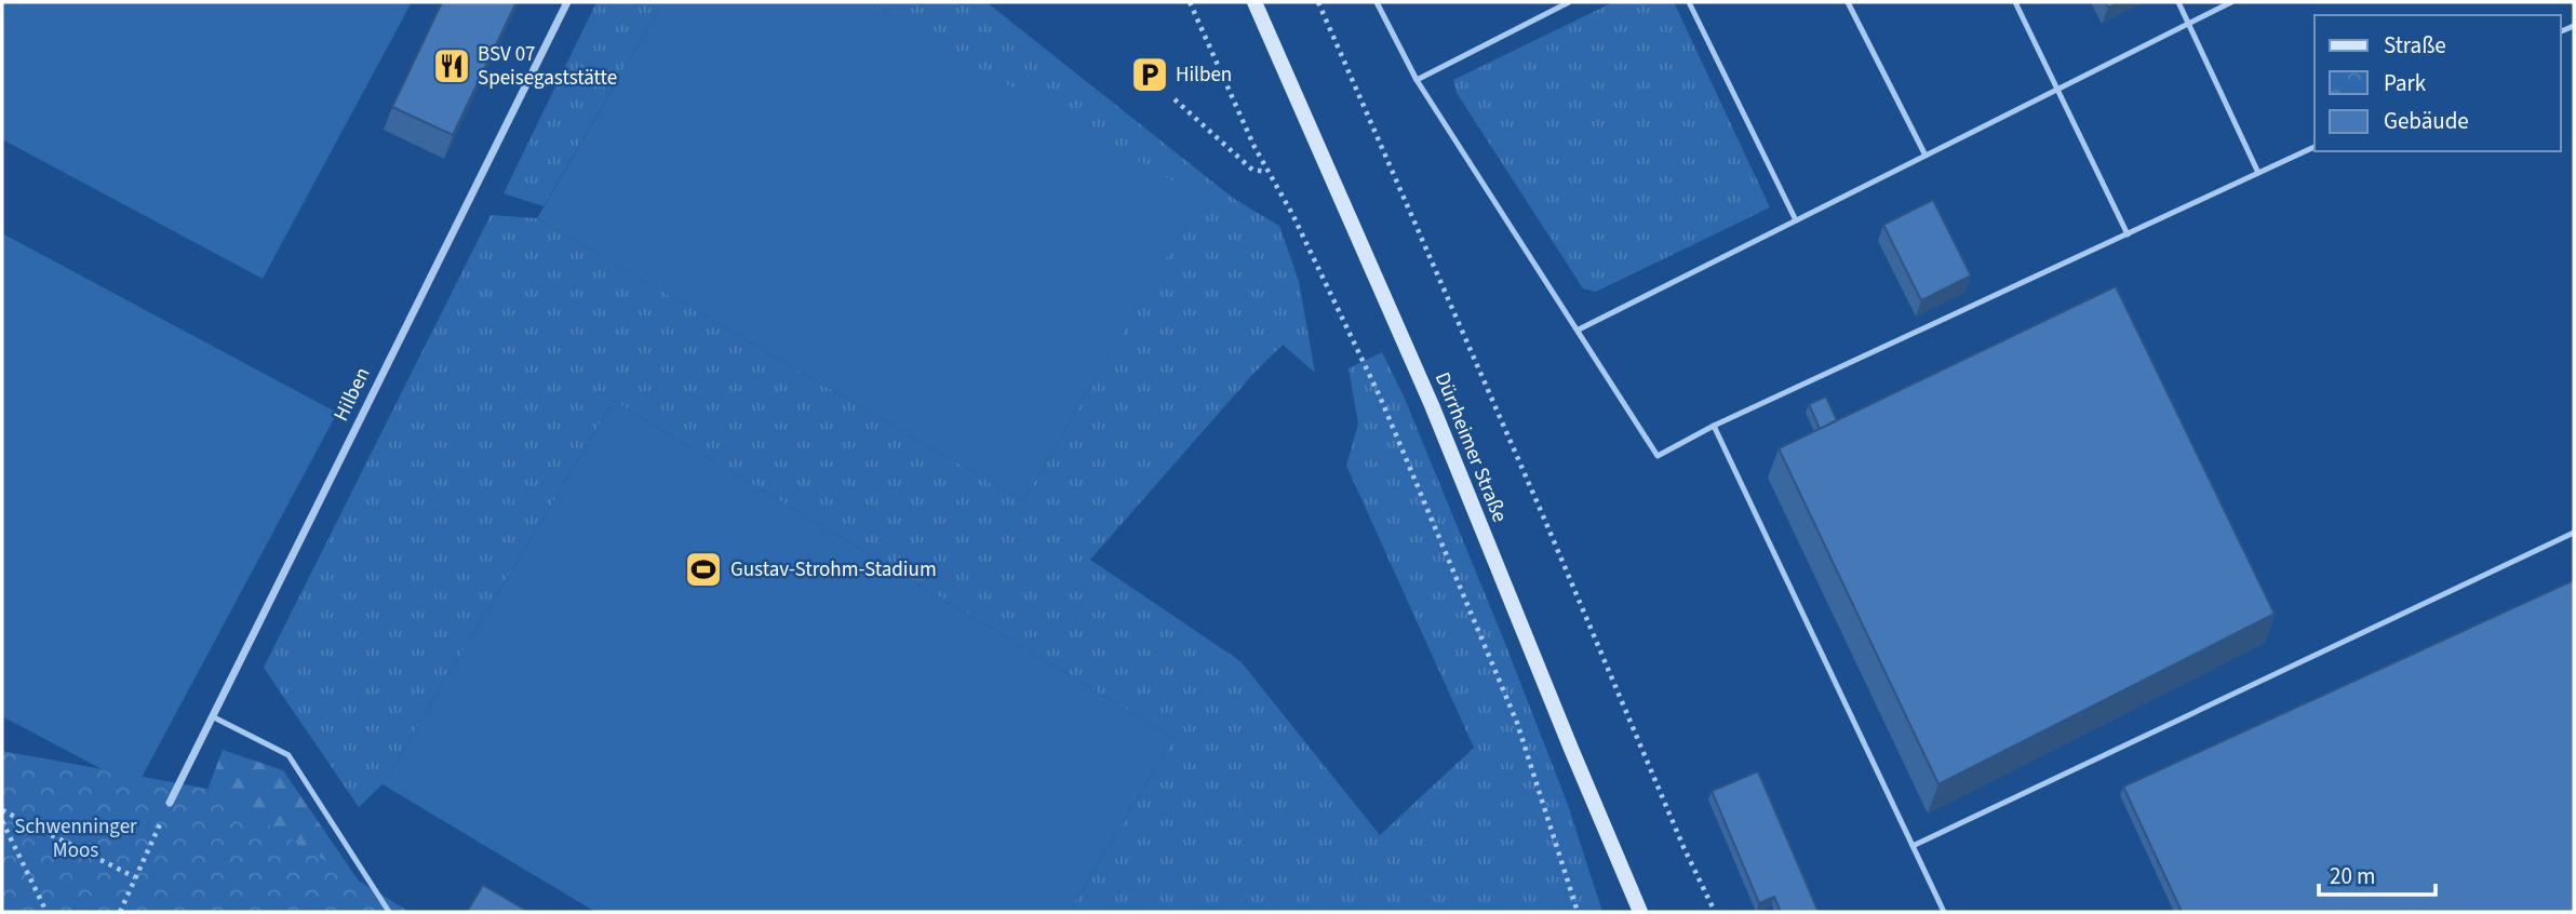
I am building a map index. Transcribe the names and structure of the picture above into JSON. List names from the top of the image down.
{
  "streets": {
    "main road": ["Dürrheimer Straße"],
    "street": ["Hilben"]
  },
  "parks": ["Schwenninger Moos"],
  "places": {
    "restaurant": ["BSV 07 Speisegaststätte"],
    "parking": ["Hilben"],
    "sports": ["Gustav-Strohm-Stadium"]
  },
  "legend": ["Straße", "Park", "Gebäude"],
  "scale_bar": "20 m"
}
